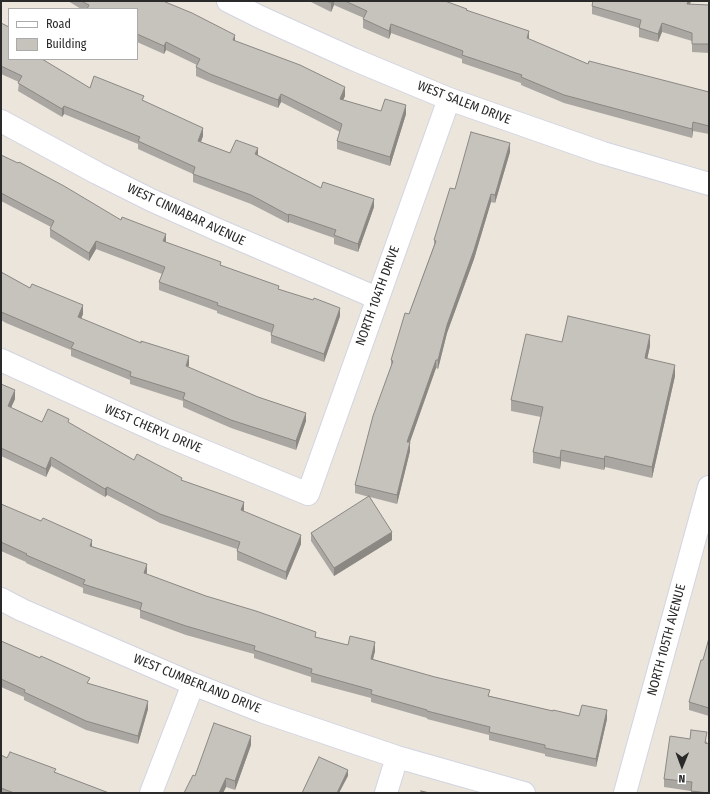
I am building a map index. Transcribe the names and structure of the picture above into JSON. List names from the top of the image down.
{
  "streets": {
    "street": [
      "WEST SALEM DRIVE",
      "WEST CINNABAR AVENUE",
      "NORTH 104TH DRIVE",
      "WEST CHERYL DRIVE",
      "NORTH 105TH AVENUE",
      "WEST CUMBERLAND DRIVE"
    ]
  },
  "crossings": [
    ["WEST SALEM DRIVE", "NORTH 104TH DRIVE"],
    ["WEST CINNABAR AVENUE", "NORTH 104TH DRIVE"],
    ["NORTH 104TH DRIVE", "WEST CHERYL DRIVE"]
  ],
  "legend": ["Road", "Building"],
  "north": "bottom"
}
